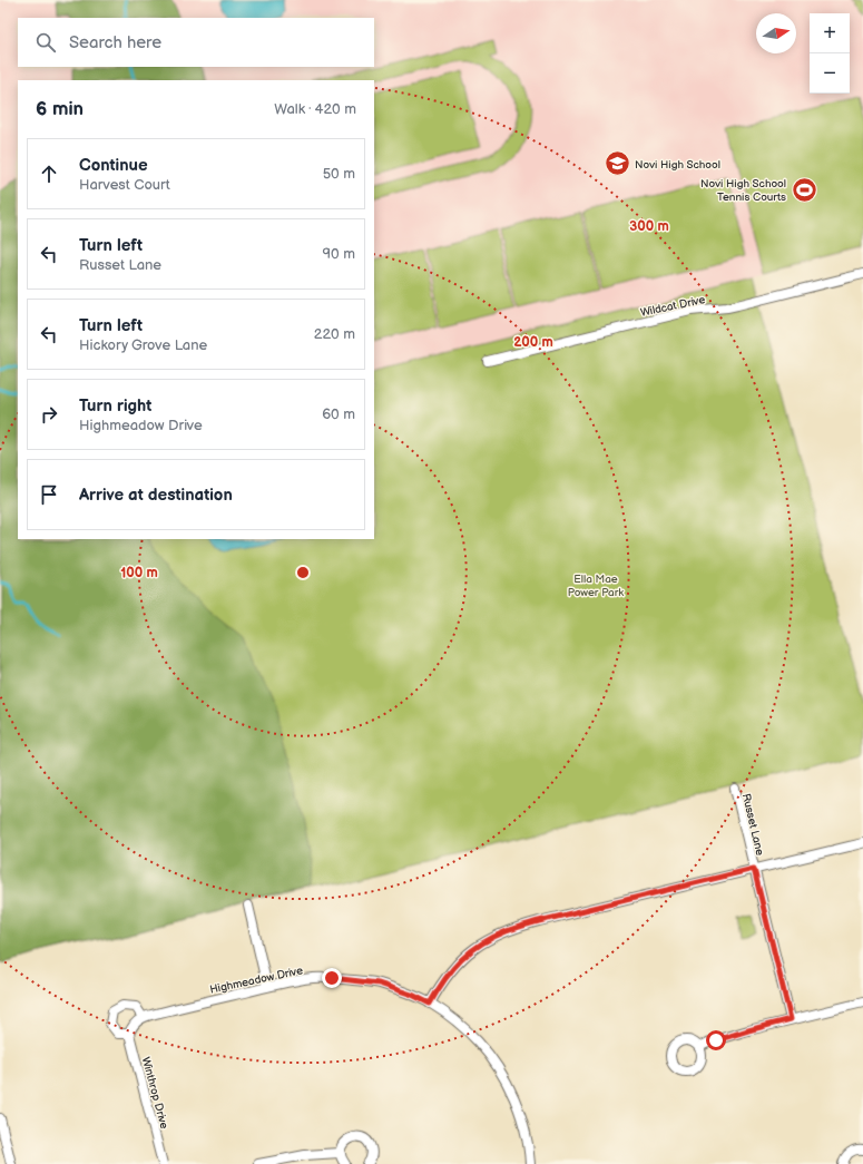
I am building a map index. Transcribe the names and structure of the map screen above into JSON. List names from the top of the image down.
{
  "streets": {
    "street": [
      "Wildcat Drive",
      "Russet Lane",
      "Highmeadow Drive",
      "Winthrop Drive"
    ]
  },
  "crossings": [
    ["Highmeadow Drive", "Winthrop Drive"]
  ],
  "parks": ["Ella Mae Power Park"],
  "places": {
    "school or university": ["Novi High School"],
    "sports": ["Novi High School Tennis Courts"]
  },
  "north": "right",
  "page": {
    "map_buttons": ["+", "−"],
    "search": "Search here",
    "heading": ["6 min", "Walk · 420 m"],
    "list": [
      ["Continue", "Harvest Court", "50 m"],
      ["Turn left", "Russet Lane", "90 m"],
      ["Turn left", "Hickory Grove Lane", "220 m"],
      ["Turn right", "Highmeadow Drive", "60 m"],
      "Arrive at destination"
    ]
  },
  "rings": ["300 m", "200 m", "100 m"]
}
